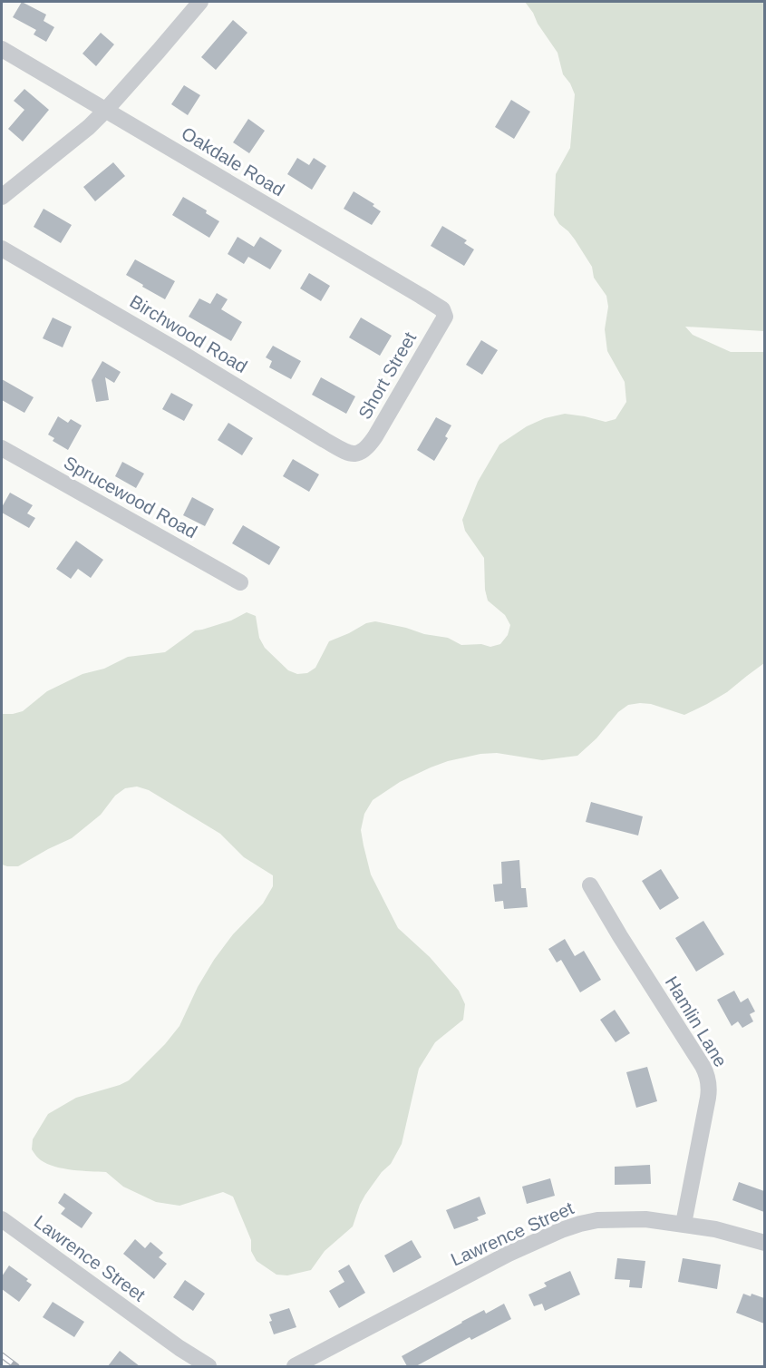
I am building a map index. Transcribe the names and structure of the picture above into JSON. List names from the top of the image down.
{
  "streets": {
    "street": [
      "Oakdale Road",
      "Birchwood Road",
      "Short Street",
      "Sprucewood Road",
      "Hamlin Lane",
      "Lawrence Street"
    ]
  },
  "crossings": [
    ["Oakdale Road", "Short Street"],
    ["Birchwood Road", "Short Street"],
    ["Hamlin Lane", "Lawrence Street"]
  ]
}
